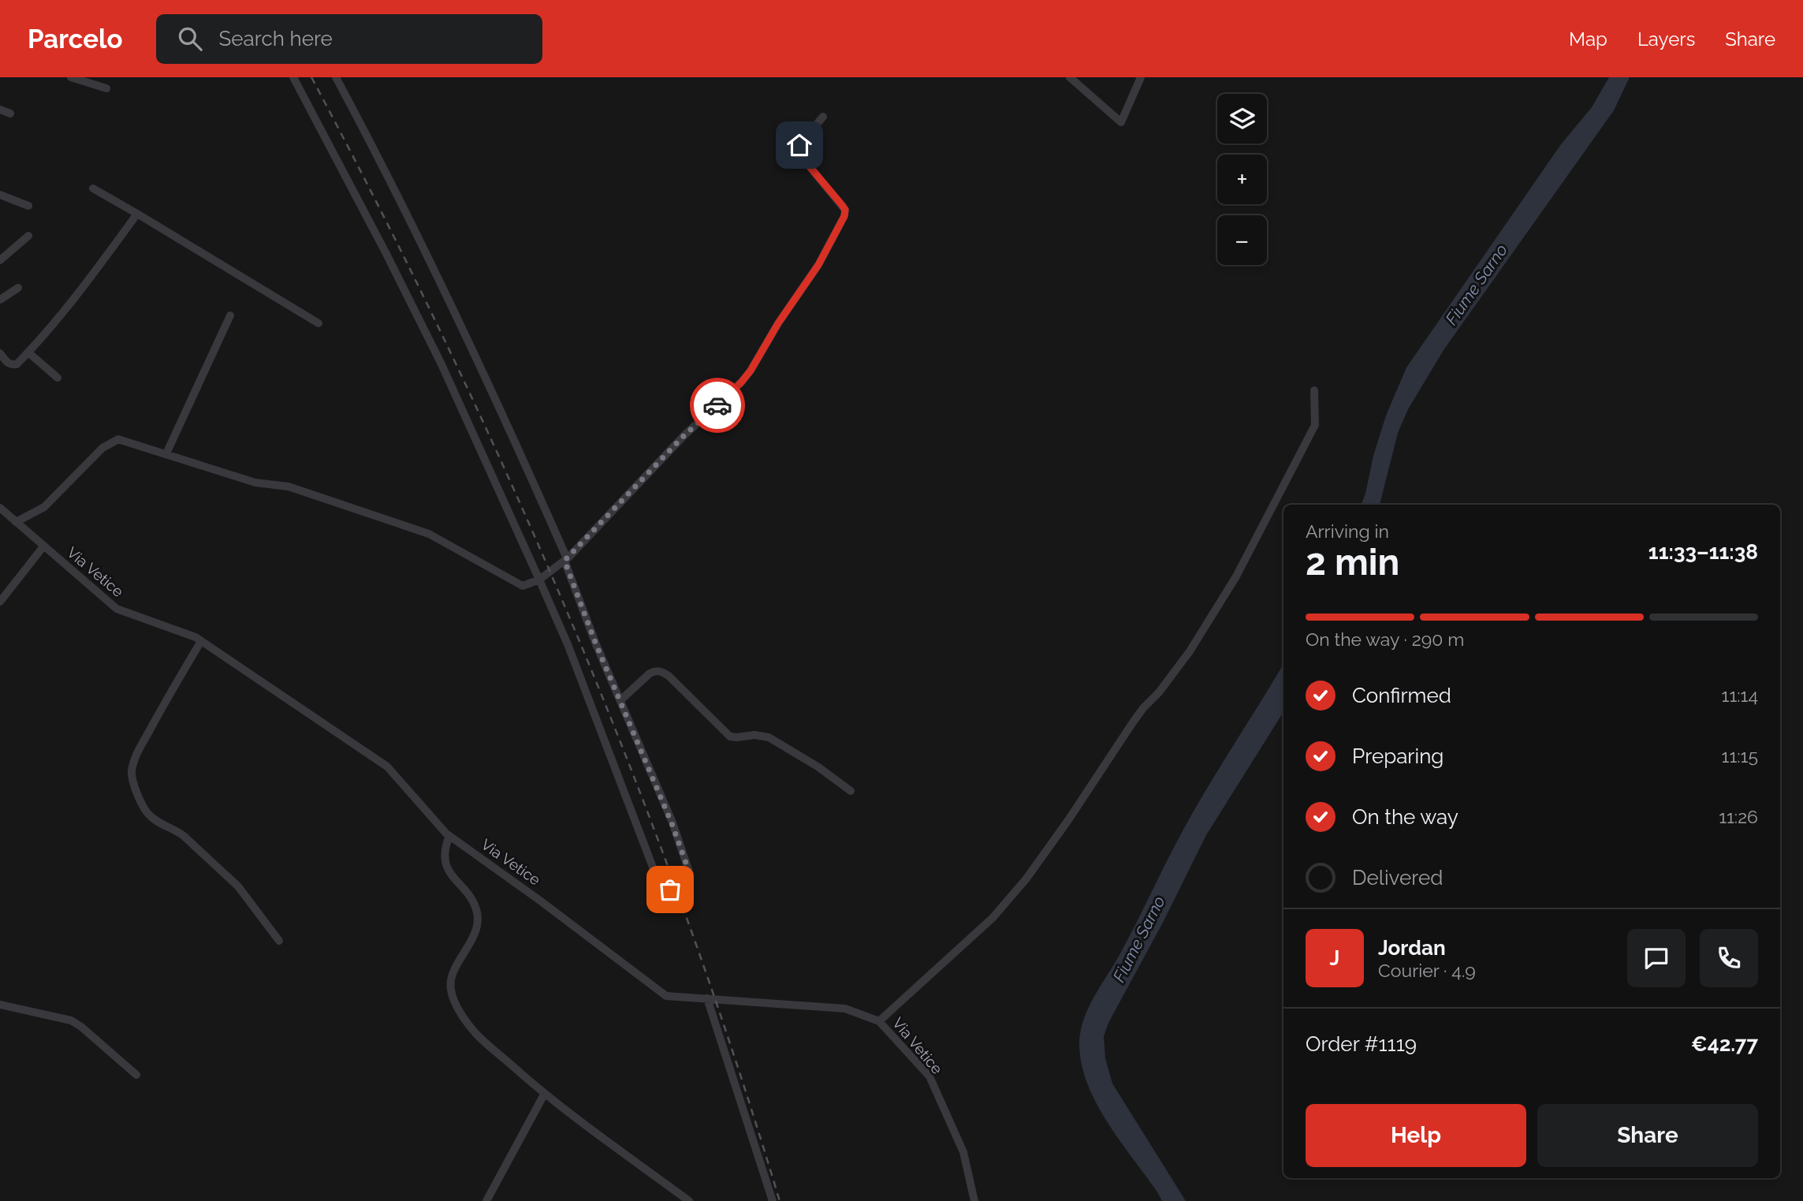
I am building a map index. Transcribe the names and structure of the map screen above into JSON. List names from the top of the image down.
{
  "streets": {
    "street": ["Via Vetice"]
  },
  "water": ["Fiume Sarno"],
  "page": {
    "header": "Parcelo",
    "search": "Search here",
    "nav": ["Map", "Layers", "Share"],
    "map_buttons": ["+", "−"],
    "heading": ["2 min", "Arriving in", "11:33–11:38"],
    "panel": [
      "Jordan",
      "Courier · 4.9",
      "Order #1119",
      "€42.77"
    ],
    "bar": "On the way · 290 m",
    "list": [
      ["Confirmed", "11:14"],
      ["Preparing", "11:15"],
      ["On the way", "11:26"],
      "Delivered"
    ],
    "round": "J",
    "buttons": ["Help", "Share"]
  }
}
